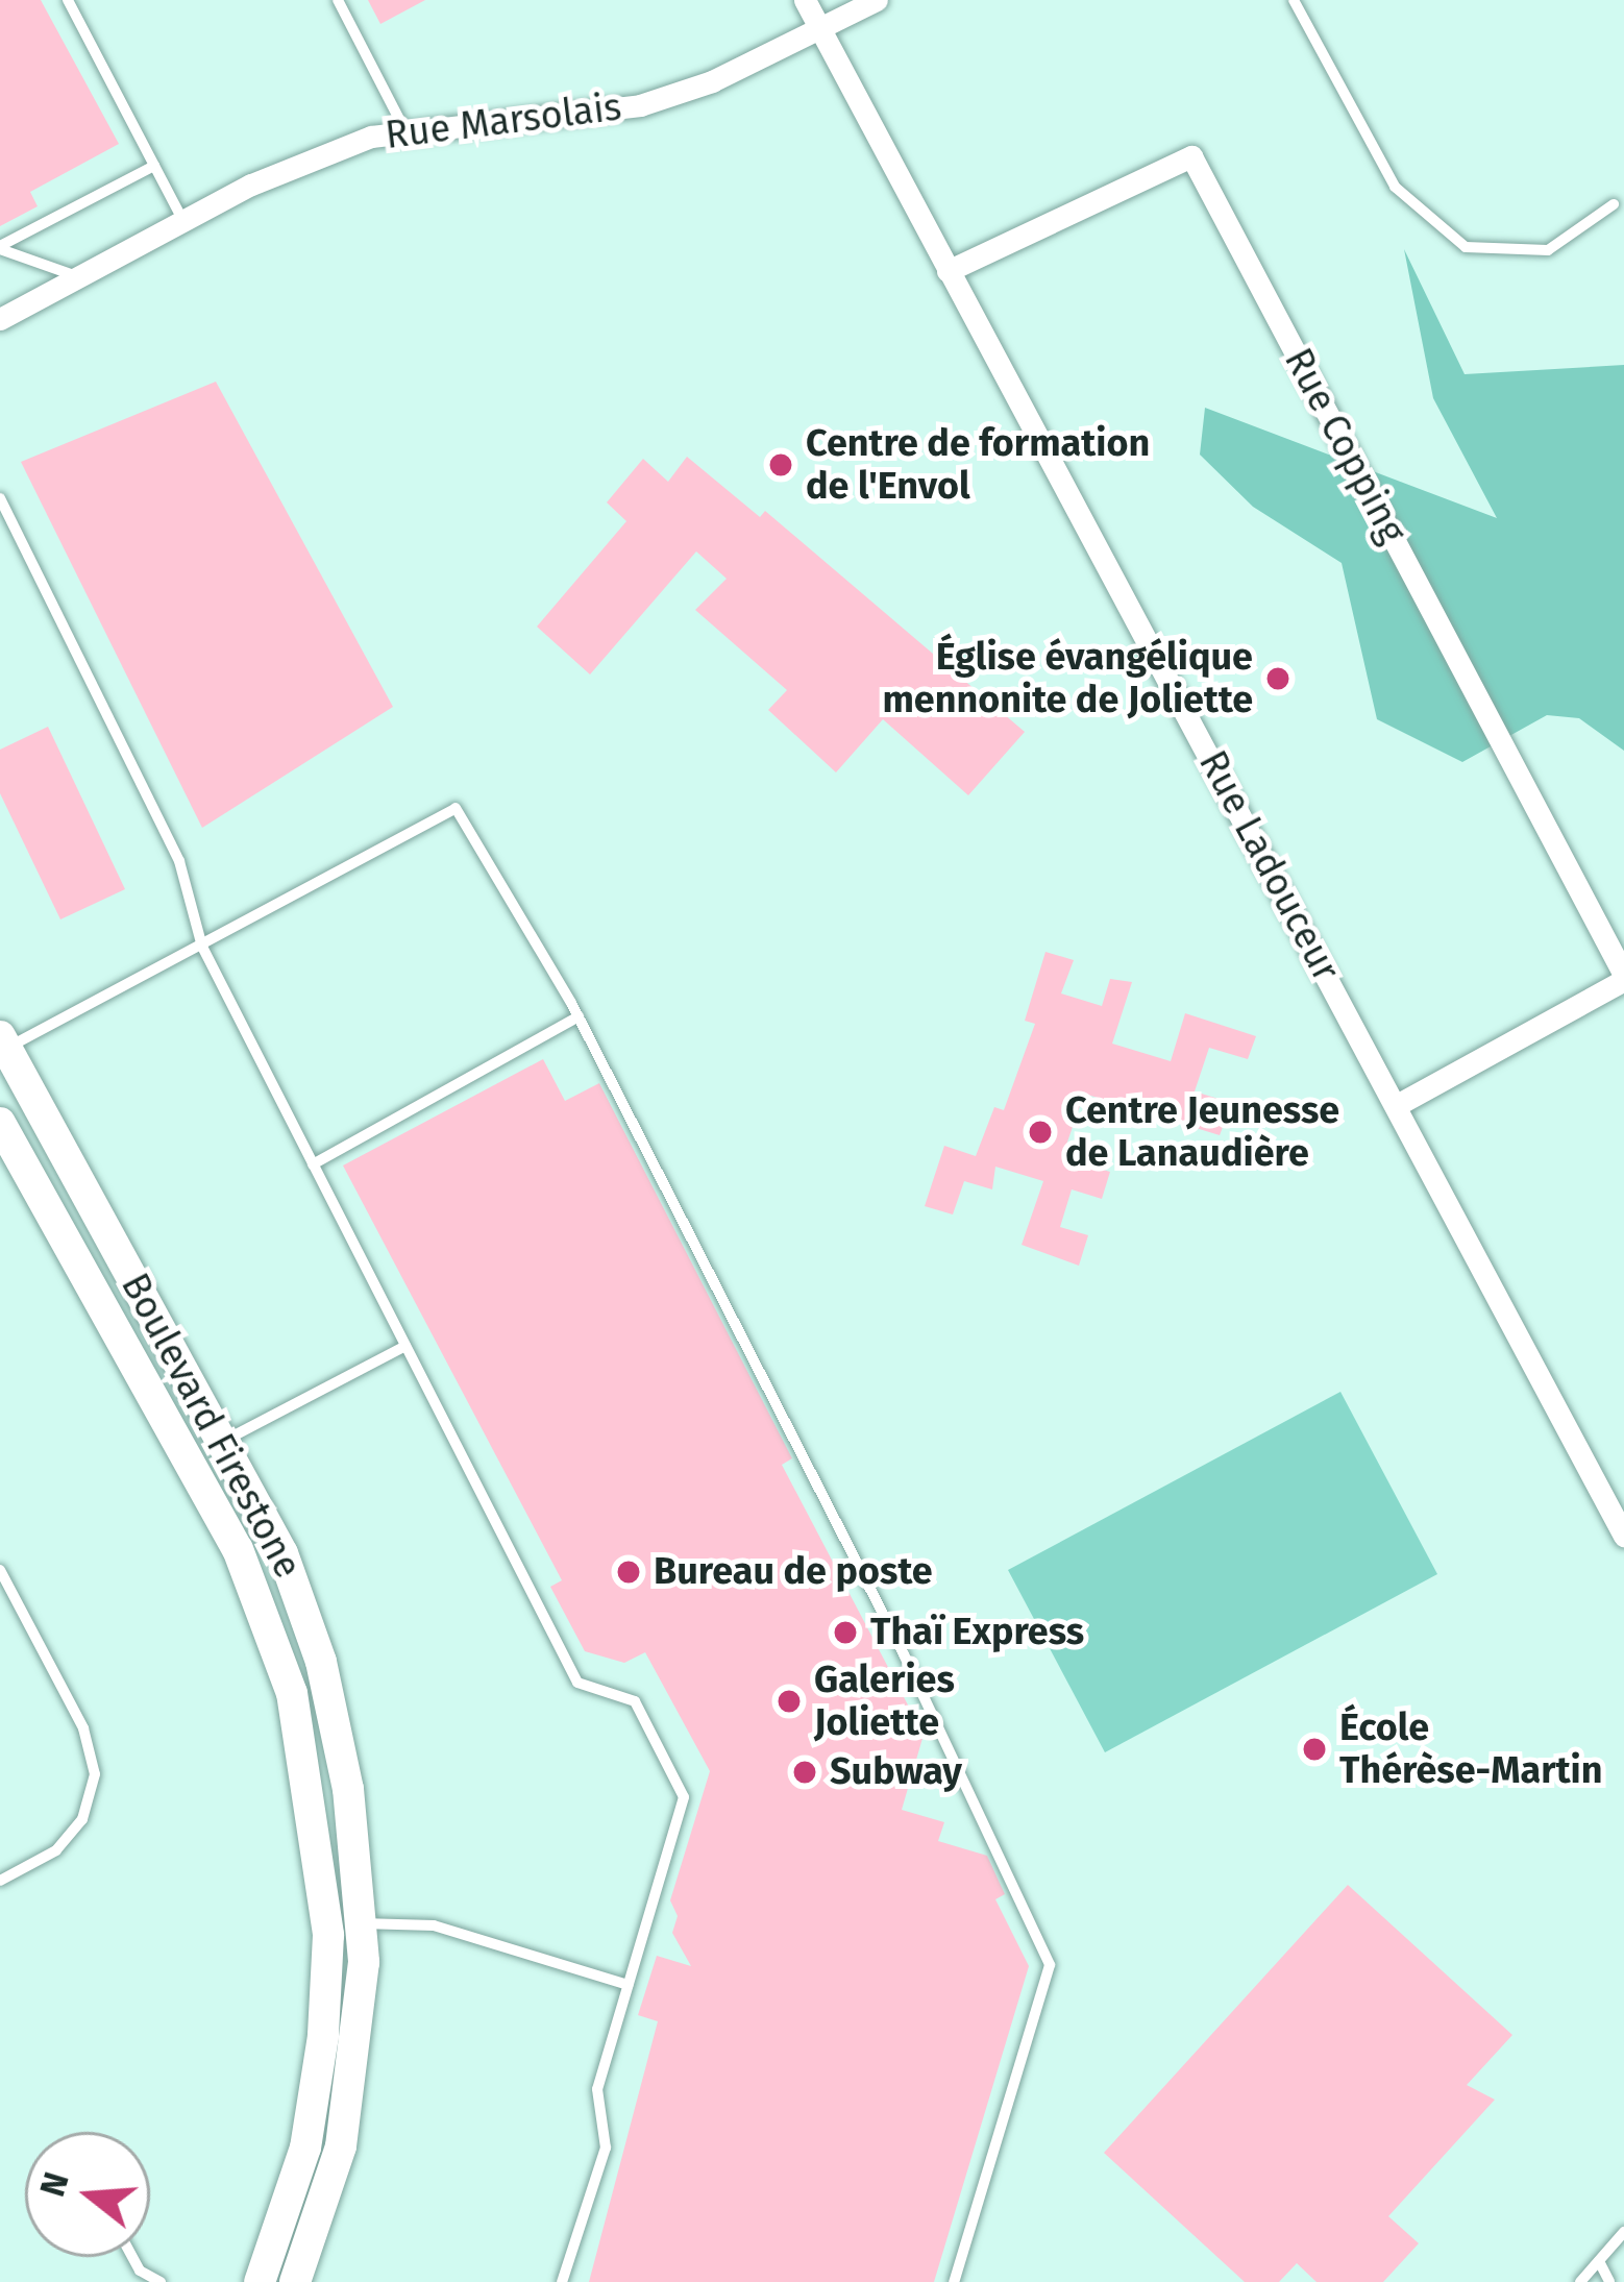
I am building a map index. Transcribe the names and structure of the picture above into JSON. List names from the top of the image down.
{
  "streets": {
    "main road": ["Boulevard Firestone"],
    "street": ["Rue Marsolais", "Rue Copping", "Rue Ladouceur"]
  },
  "crossings": [
    ["Rue Marsolais", "Rue Ladouceur"],
    ["Rue Copping", "Rue Ladouceur"]
  ],
  "places": [
    "Centre de formation de l'Envol",
    "Église évangélique mennonite de Joliette",
    "Centre Jeunesse de Lanaudière",
    "Bureau de poste",
    "Thaï Express",
    "Galeries Joliette",
    "École Thérèse-Martin",
    "Subway"
  ],
  "north": "left"
}
